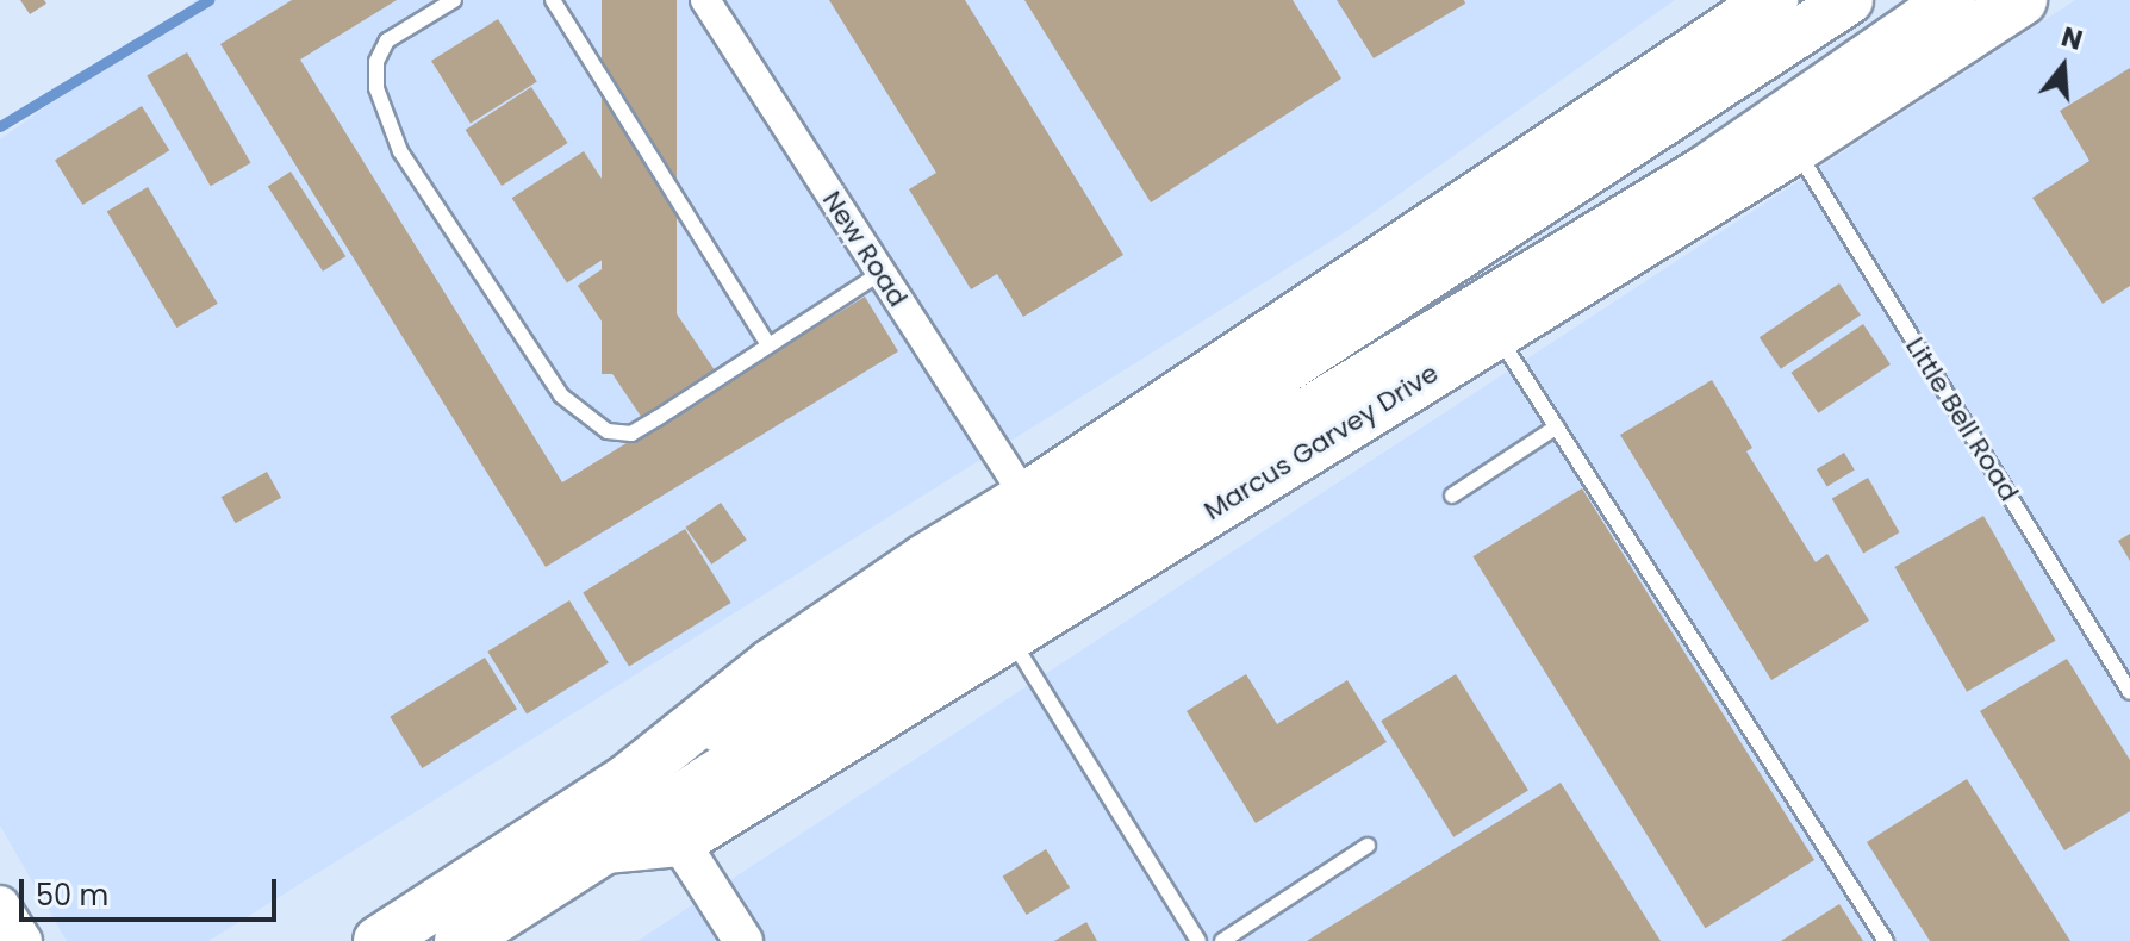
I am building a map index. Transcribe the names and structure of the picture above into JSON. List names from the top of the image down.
{
  "streets": {
    "highway": ["Marcus Garvey Drive"],
    "street": ["New Road"],
    "lane": ["Little Bell Road"]
  },
  "crossings": [
    ["Little Bell Road", "Marcus Garvey Drive"]
  ],
  "scale_bar": "50 m",
  "north": "top"
}
